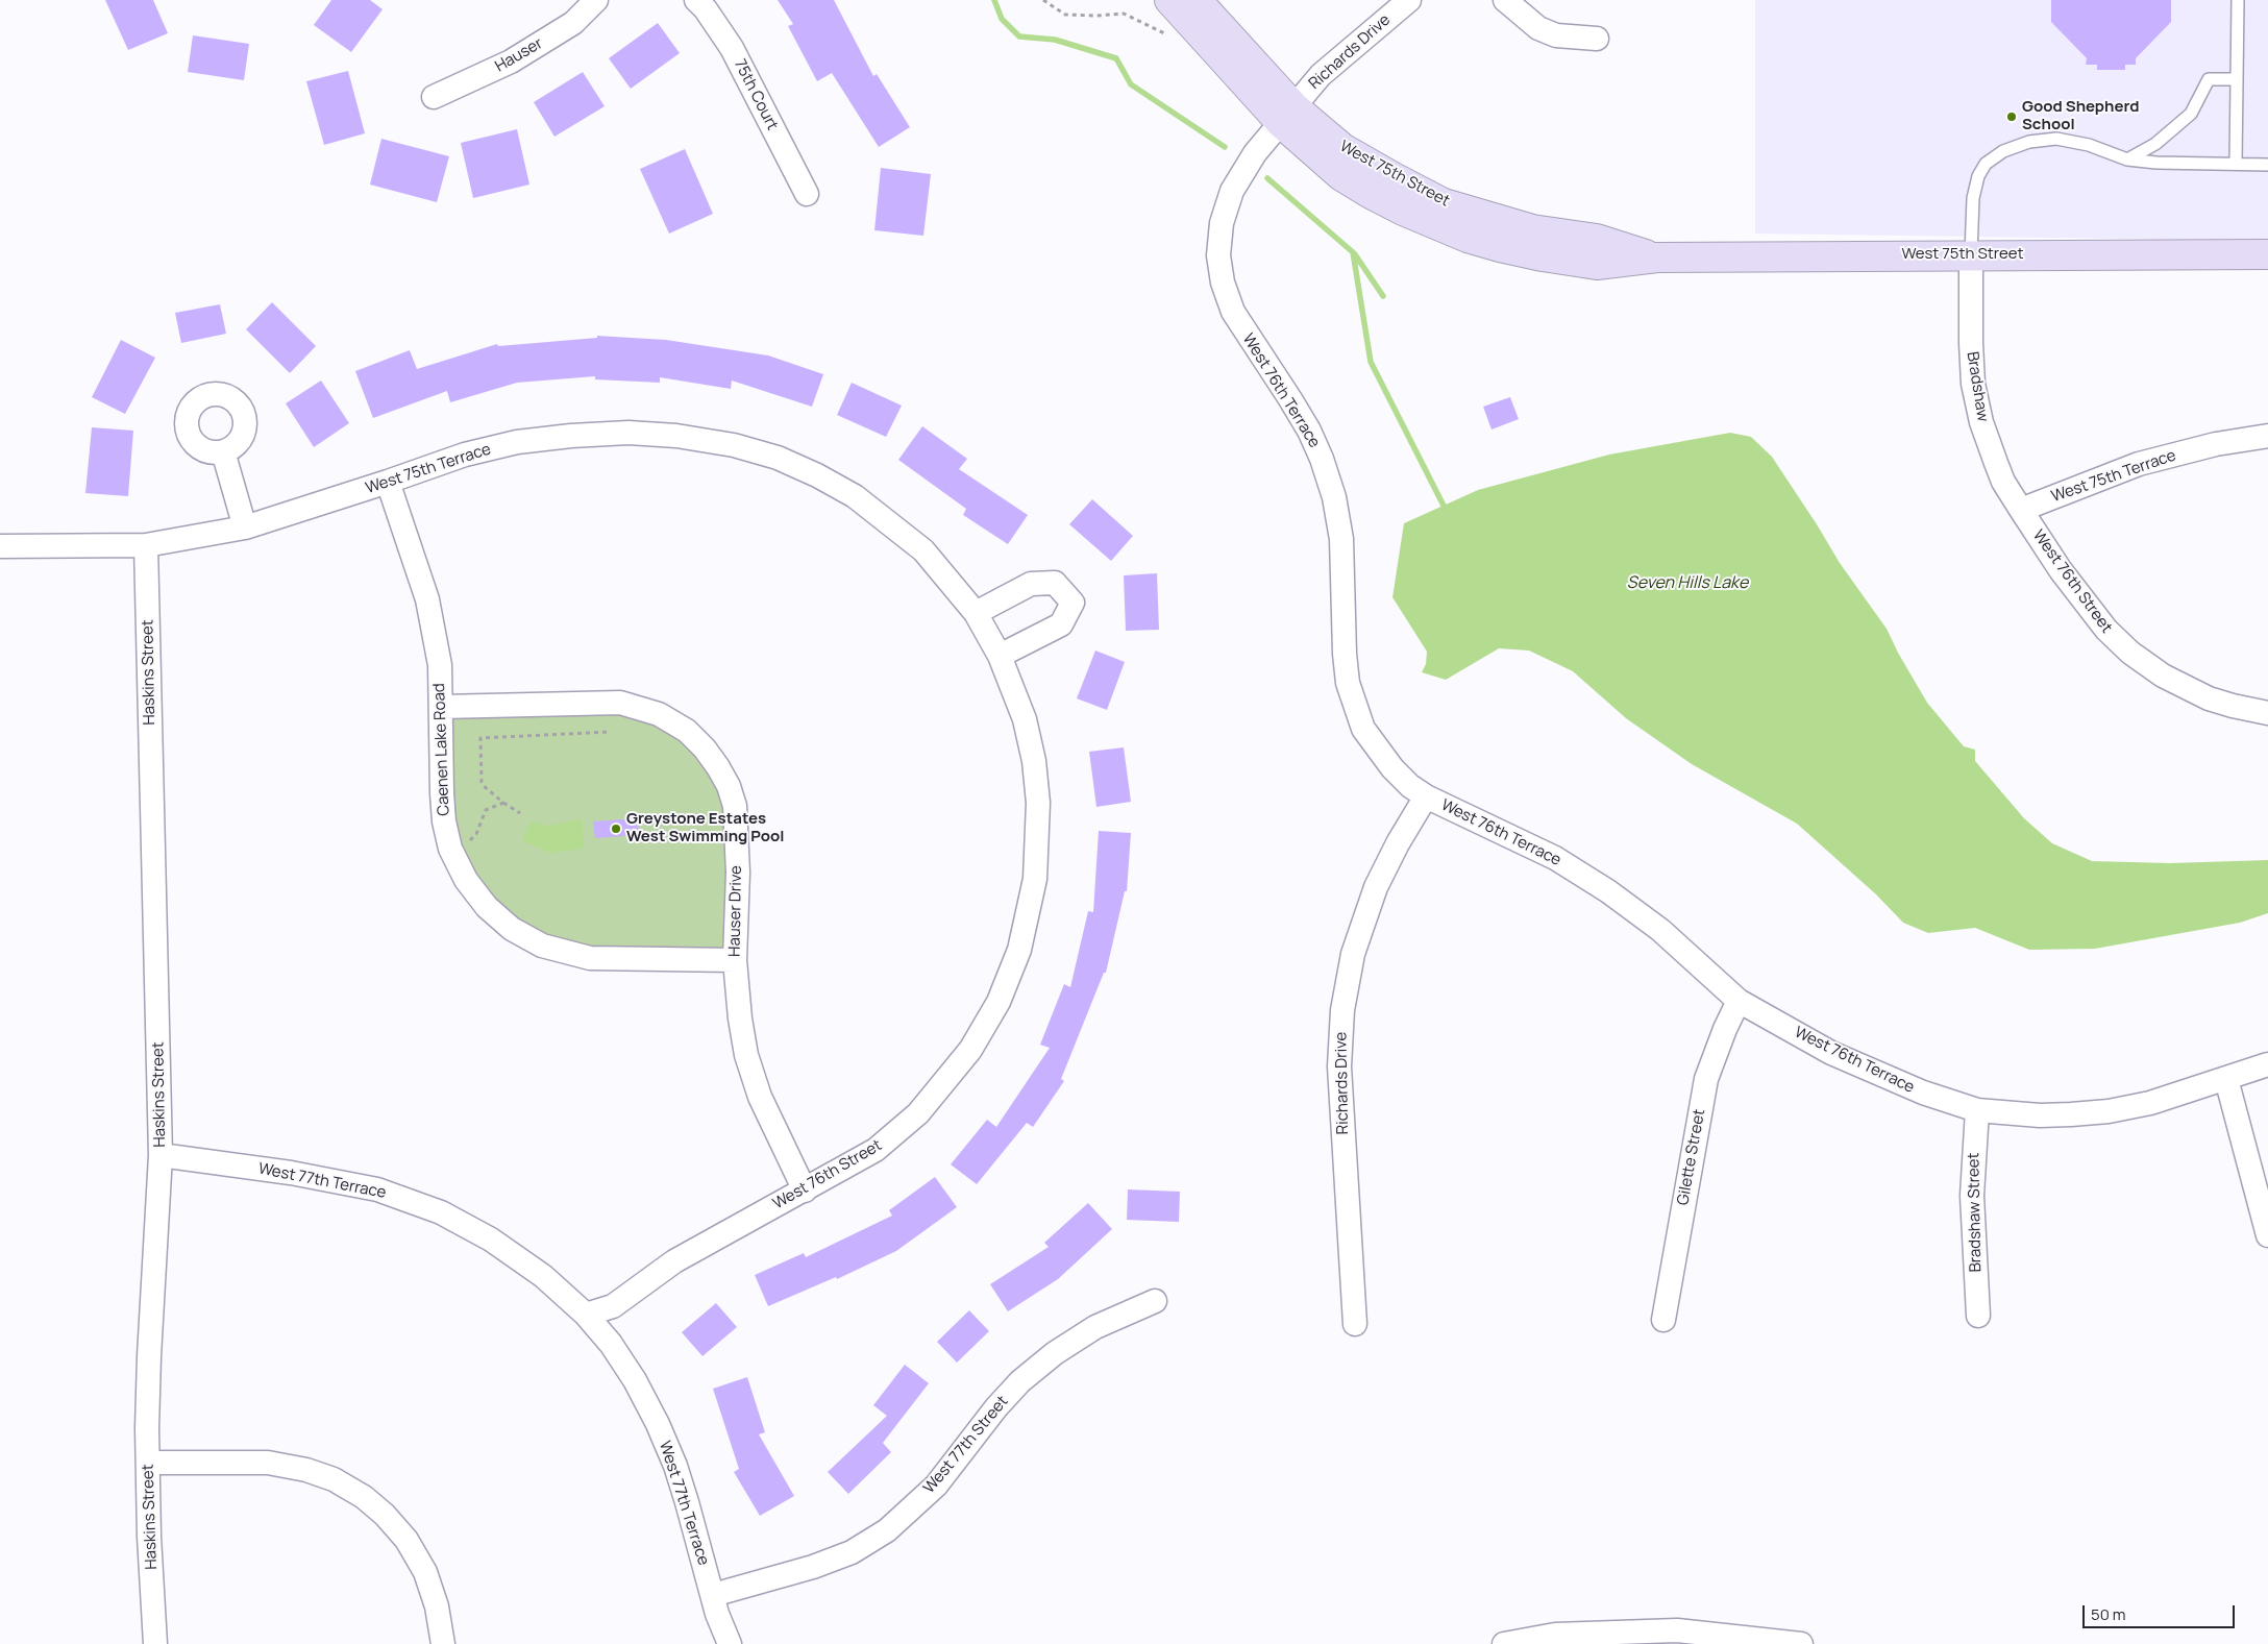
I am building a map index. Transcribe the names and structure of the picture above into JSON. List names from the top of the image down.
{
  "streets": {
    "main road": ["West 75th Street"],
    "street": [
      "Richards Drive",
      "Hauser",
      "75th Court",
      "Bradshaw",
      "West 76th Terrace",
      "West 75th Terrace",
      "West 76th Street",
      "Haskins Street",
      "Caenen Lake Road",
      "Hauser Drive",
      "Gilette Street",
      "West 77th Terrace",
      "Bradshaw Street",
      "West 77th Street"
    ]
  },
  "crossings": [
    ["Richards Drive", "West 75th Street"],
    ["Richards Drive", "West 76th Terrace"],
    ["West 75th Street", "Bradshaw"],
    ["West 75th Street", "West 76th Terrace"],
    ["Bradshaw", "West 75th Terrace"],
    ["Bradshaw", "West 76th Street"],
    ["West 76th Terrace", "Gilette Street"],
    ["West 76th Terrace", "Bradshaw Street"],
    ["West 75th Terrace", "West 76th Street"],
    ["West 75th Terrace", "Haskins Street"],
    ["West 75th Terrace", "Caenen Lake Road"],
    ["West 76th Street", "Hauser Drive"],
    ["West 76th Street", "West 77th Terrace"],
    ["Haskins Street", "West 77th Terrace"],
    ["Caenen Lake Road", "Hauser Drive"],
    ["West 77th Terrace", "West 77th Street"]
  ],
  "water": ["Seven Hills Lake"],
  "places": ["Good Shepherd School", "Greystone Estates West Swimming Pool"],
  "scale_bar": "50 m"
}
